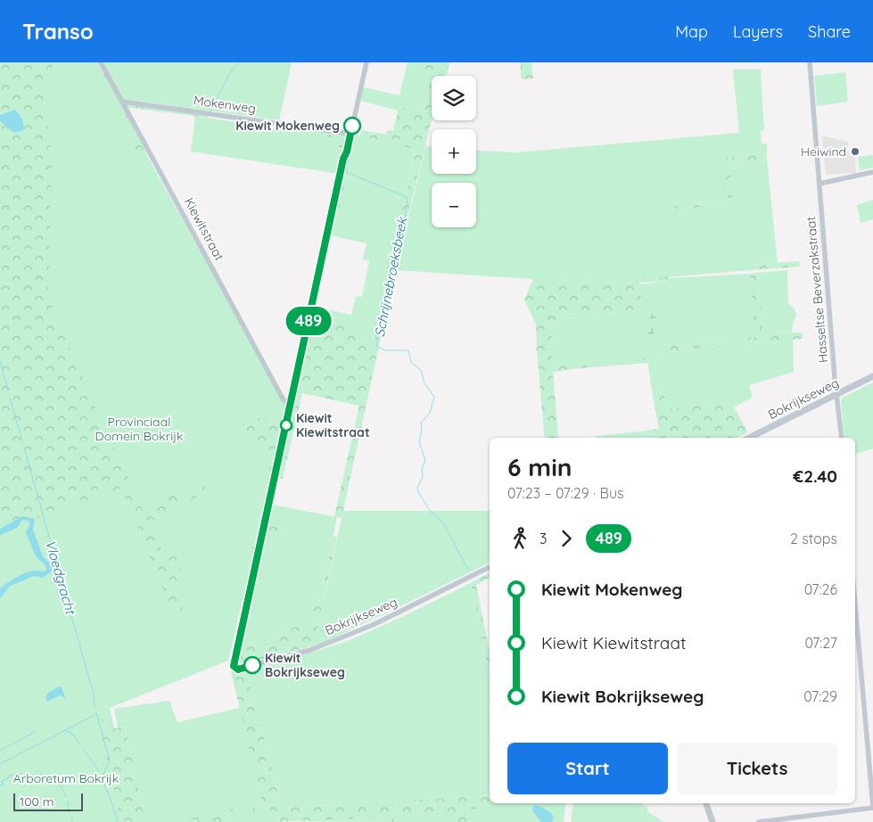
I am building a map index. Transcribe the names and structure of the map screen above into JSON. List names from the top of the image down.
{
  "streets": {
    "street": [
      "Mokenweg",
      "Kiewitstraat",
      "Hasseltse Beverzakstraat",
      "Bokrijkseweg"
    ]
  },
  "crossings": [
    ["Mokenweg", "Kiewitstraat"],
    ["Kiewitstraat", "Bokrijkseweg"],
    ["Hasseltse Beverzakstraat", "Bokrijkseweg"]
  ],
  "water": ["Schrijnebroeksbeek", "Vloedgracht"],
  "parks": ["Provinciaal Domein Bokrijk", "Arboretum Bokrijk"],
  "places": [
    "Kiewit Mokenweg",
    "Heiwind",
    "Kiewit Kiewitstraat",
    "Kiewit Bokrijkseweg"
  ],
  "lines": ["bus line 489"],
  "scale_bar": "100 m",
  "page": {
    "header": "Transo",
    "nav": ["Map", "Layers", "Share"],
    "on_map": "489",
    "map_buttons": ["+", "−"],
    "heading": ["6 min", "07:23 – 07:29 · Bus", "€2.40"],
    "legs": ["3", "489", "2 stops"],
    "list": [
      {
        "name": "Kiewit Mokenweg",
        "value": "07:26"
      },
      {
        "name": "Kiewit Kiewitstraat",
        "value": "07:27"
      },
      {
        "name": "Kiewit Bokrijkseweg",
        "value": "07:29"
      }
    ],
    "buttons": ["Start", "Tickets"],
    "scale": "100 m"
  }
}
